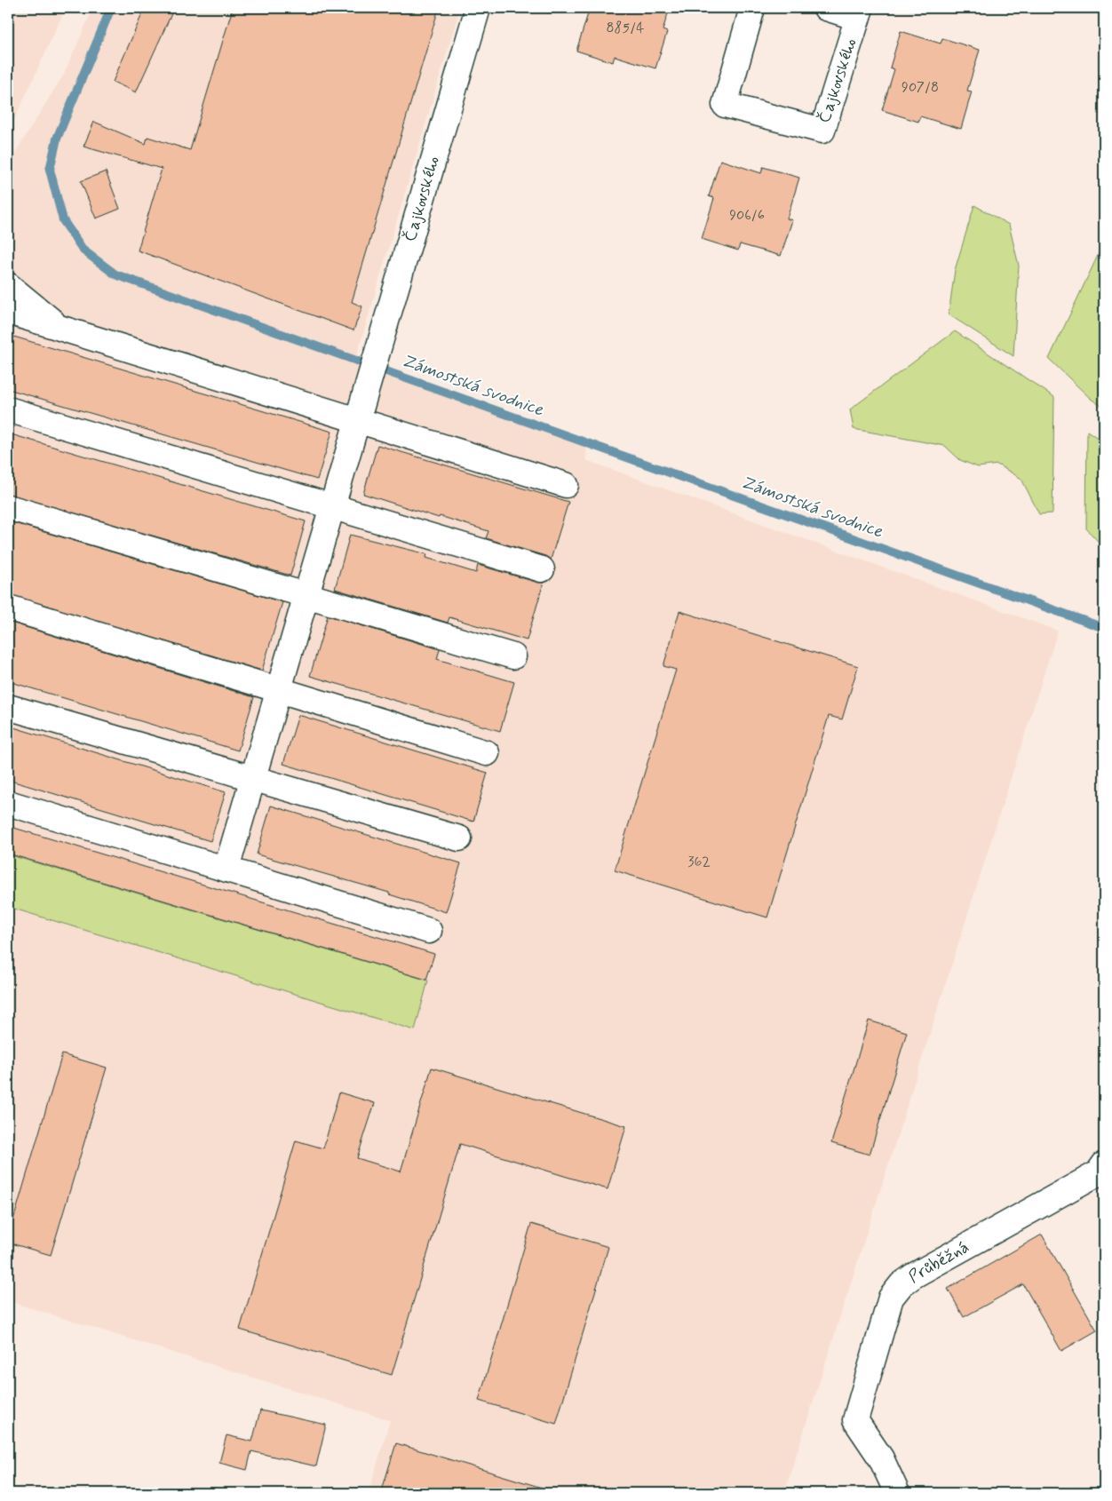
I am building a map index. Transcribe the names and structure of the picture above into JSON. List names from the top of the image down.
{
  "streets": {
    "street": ["Čajkovského", "Průběžná"]
  },
  "water": ["Zámostská svodnice"],
  "house_numbers": [
    "885/4",
    "907/8",
    "906/6",
    "362"
  ]
}
